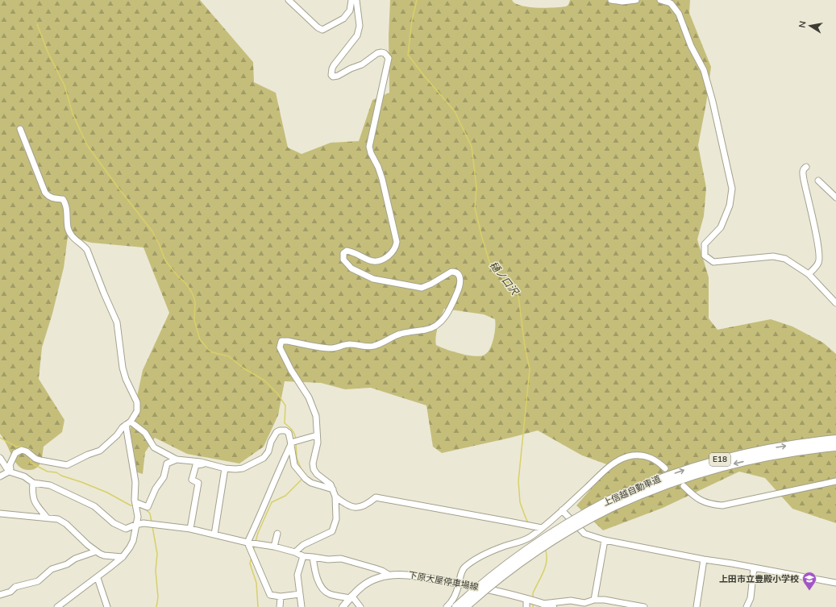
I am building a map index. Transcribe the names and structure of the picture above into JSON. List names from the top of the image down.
{
  "streets": {
    "highway": ["E18", "上信越自動車道"],
    "main road": ["下原大屋停車場線"]
  },
  "water": ["樋ノ口沢"],
  "places": {
    "school or university": ["上田市立豊殿小学校"]
  },
  "north": "left"
}
